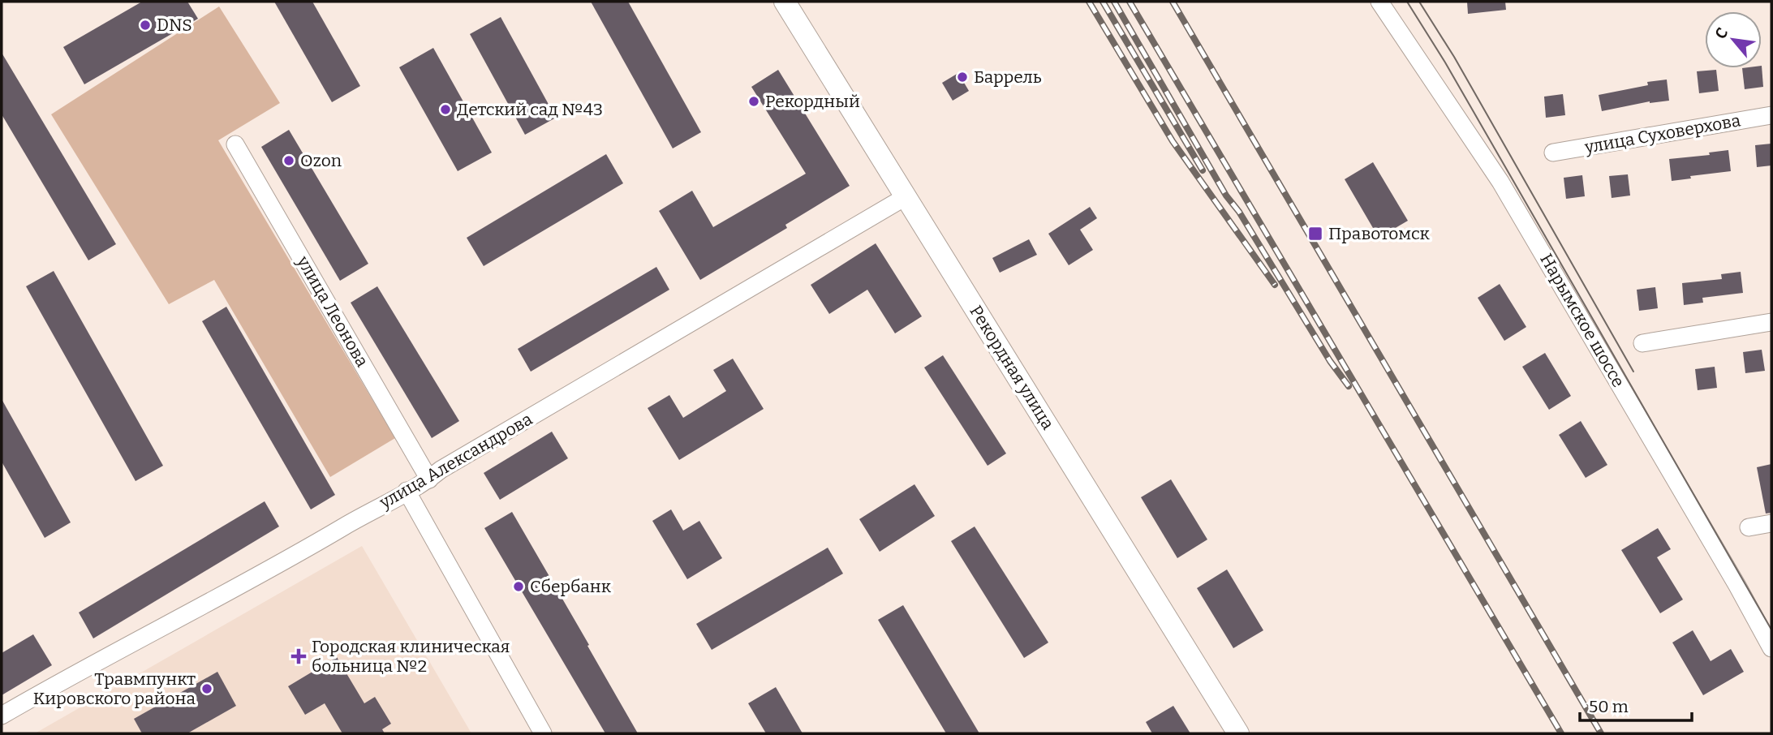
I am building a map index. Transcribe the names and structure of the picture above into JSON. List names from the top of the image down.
{
  "streets": {
    "main road": ["Рекордная улица"],
    "street": [
      "улица Суховерхова",
      "улица Леонова",
      "Нарымское шоссе",
      "улица Александрова"
    ]
  },
  "crossings": [
    ["улица Леонова", "улица Александрова"],
    ["Рекордная улица", "улица Александрова"]
  ],
  "places": {
    "other": [
      "DNS",
      "Баррель",
      "Рекордный",
      "Детский сад №43",
      "Ozon",
      "Сбербанк",
      "Травмпункт Кировского района"
    ],
    "transit": ["Правотомск"],
    "health": ["Городская клиническая больница №2"]
  },
  "scale_bar": "50 m",
  "north": "top left"
}
